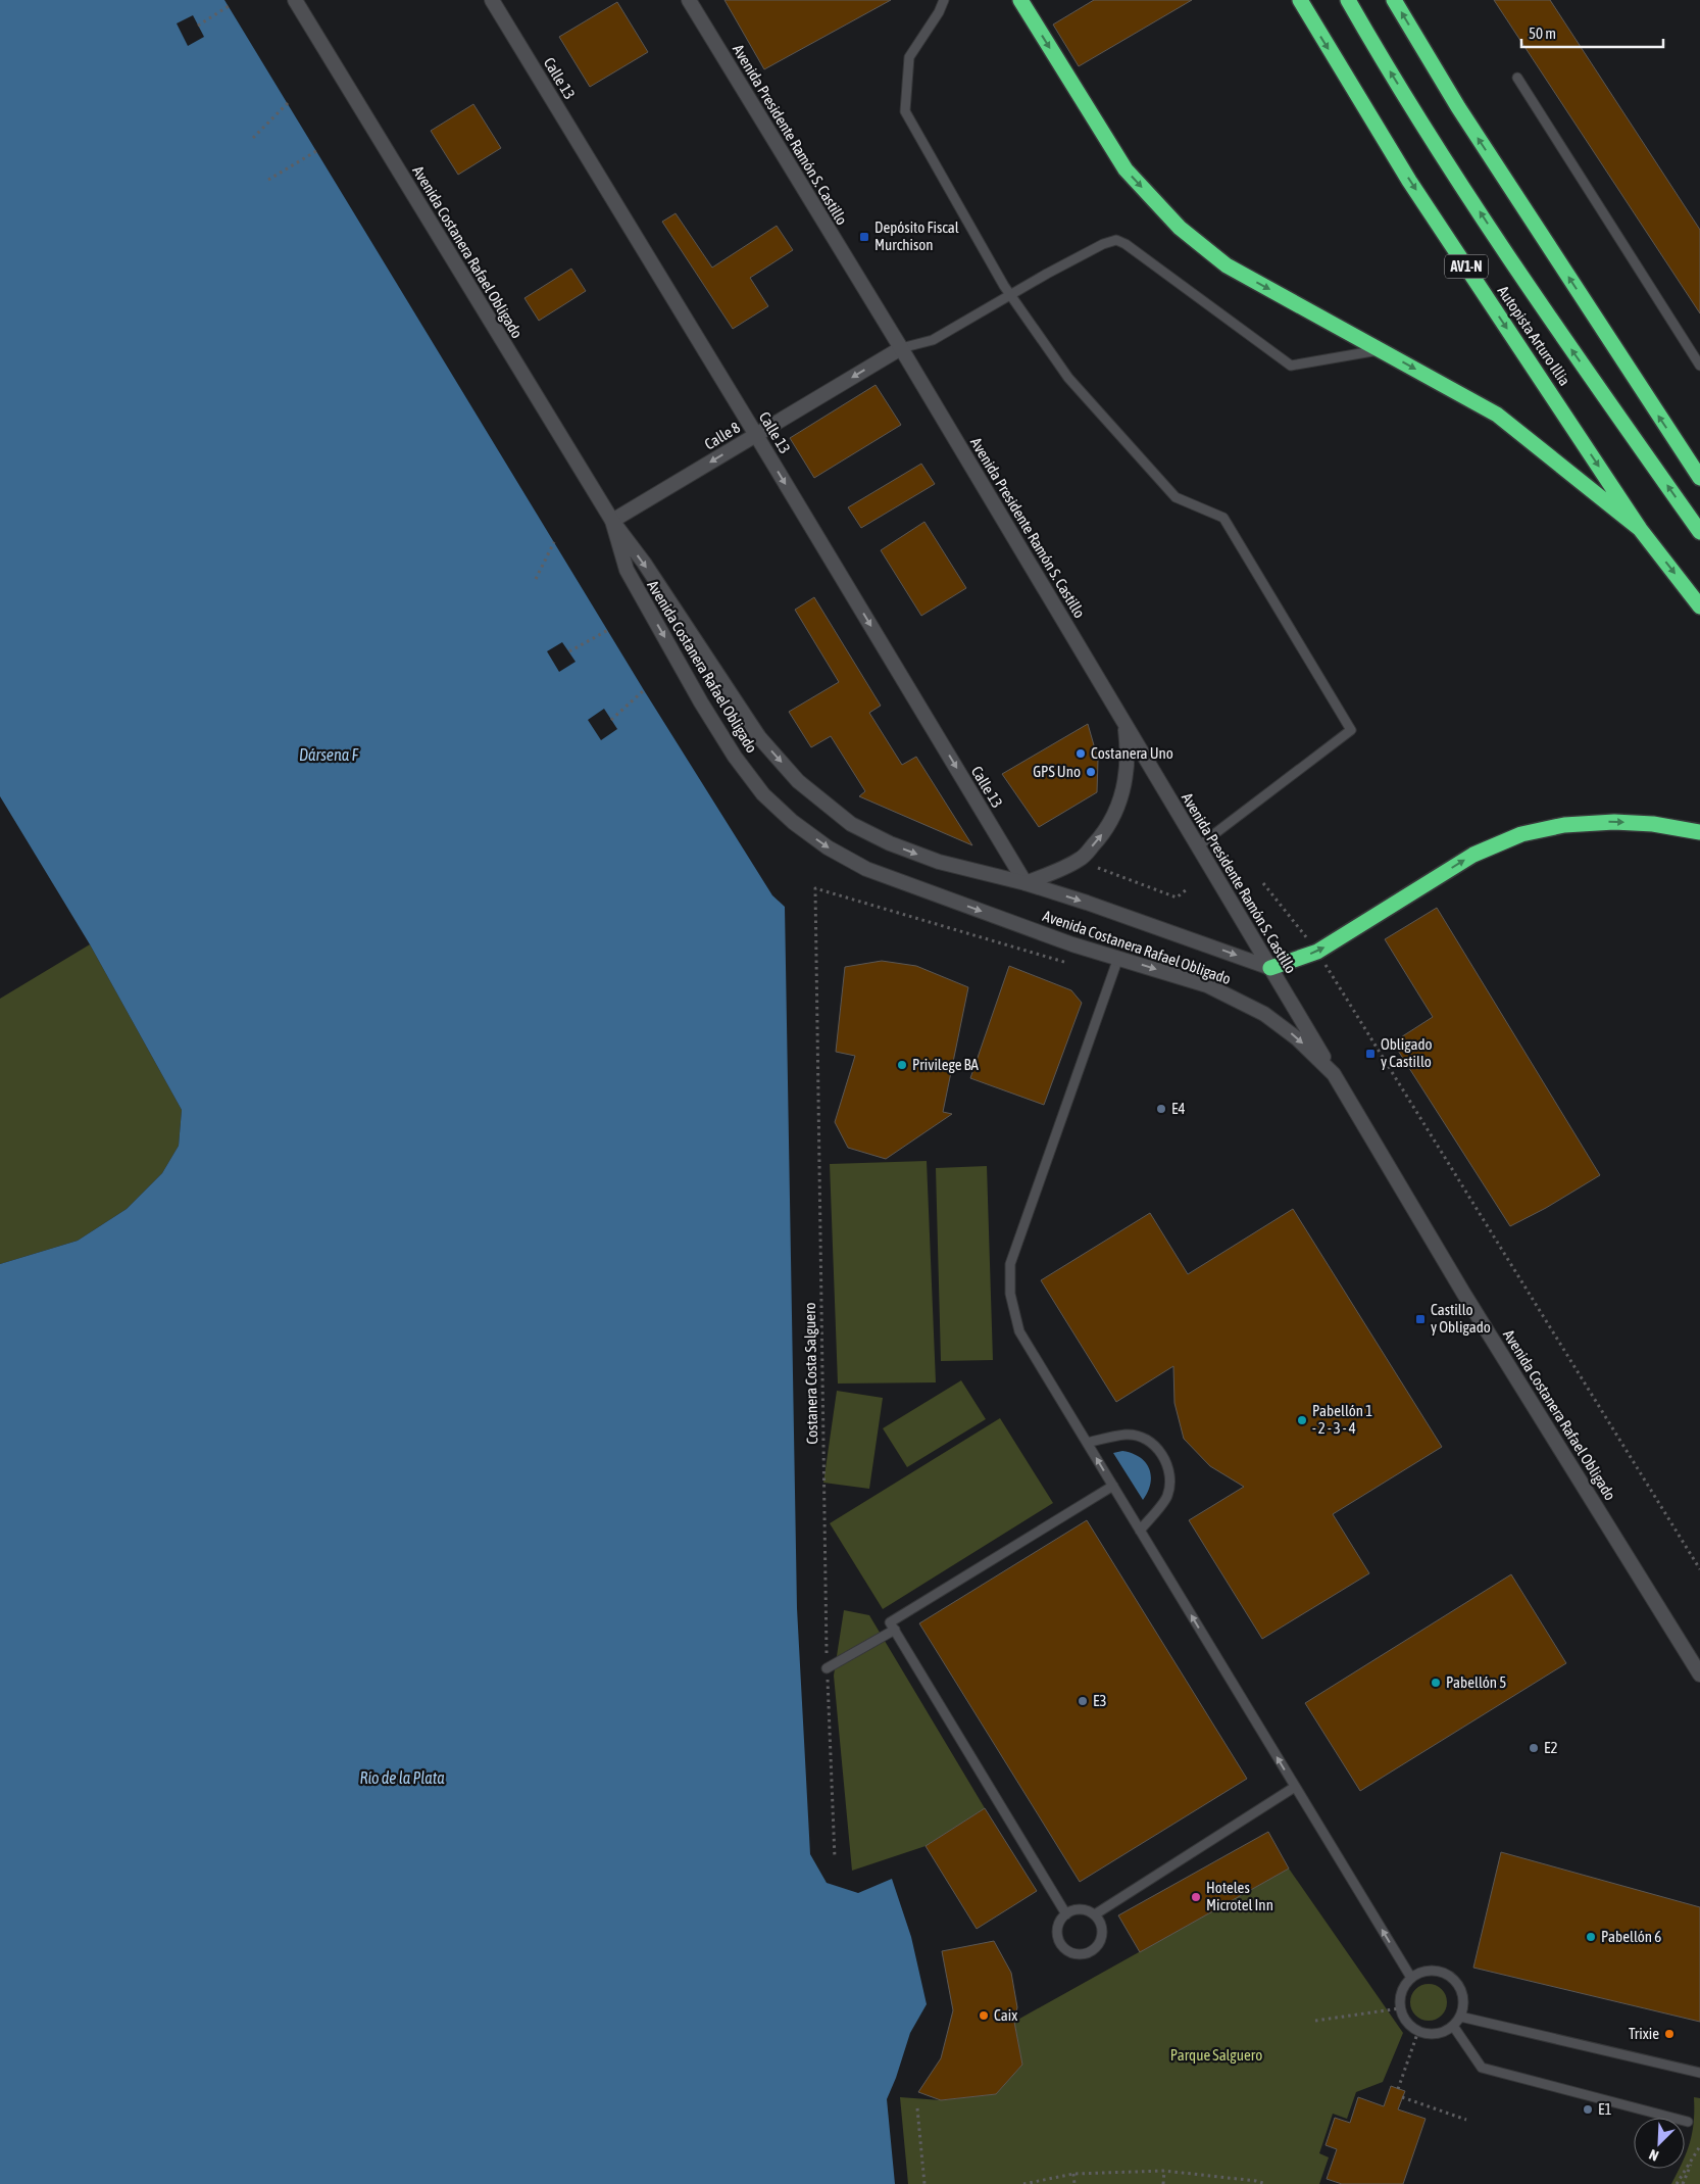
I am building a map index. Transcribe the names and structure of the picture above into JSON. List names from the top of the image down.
{
  "streets": {
    "highway": ["AV1-N", "Autopista Arturo Illia"],
    "main road": [
      "Calle 13",
      "Avenida Presidente Ramón S. Castillo",
      "Avenida Costanera Rafael Obligado",
      "Calle 8"
    ],
    "path": ["Costanera Costa Salguero"]
  },
  "crossings": [
    ["Calle 13", "Avenida Costanera Rafael Obligado"],
    ["Calle 13", "Calle 8"],
    ["Avenida Presidente Ramón S. Castillo", "Avenida Costanera Rafael Obligado"],
    ["Avenida Presidente Ramón S. Castillo", "Calle 8"],
    ["Avenida Costanera Rafael Obligado", "Calle 8"]
  ],
  "one_way": ["Calle 13", "Avenida Costanera Rafael Obligado", "Calle 8"],
  "water": ["Dársena F", "Río de la Plata"],
  "parks": ["Parque Salguero"],
  "places": {
    "transit": ["Depósito Fiscal Murchison", "Obligado y Castillo", "Castillo y Obligado"],
    "other": [
      "Costanera Uno",
      "GPS Uno",
      "Privilege BA",
      "E4",
      "Pabellón 1 - 2 - 3 - 4",
      "Pabellón 5",
      "E3",
      "E2",
      "Hoteles Microtel Inn",
      "Pabellón 6",
      "Caix",
      "Trixie",
      "E1"
    ]
  },
  "scale_bar": "50 m",
  "north": "bottom left"
}
